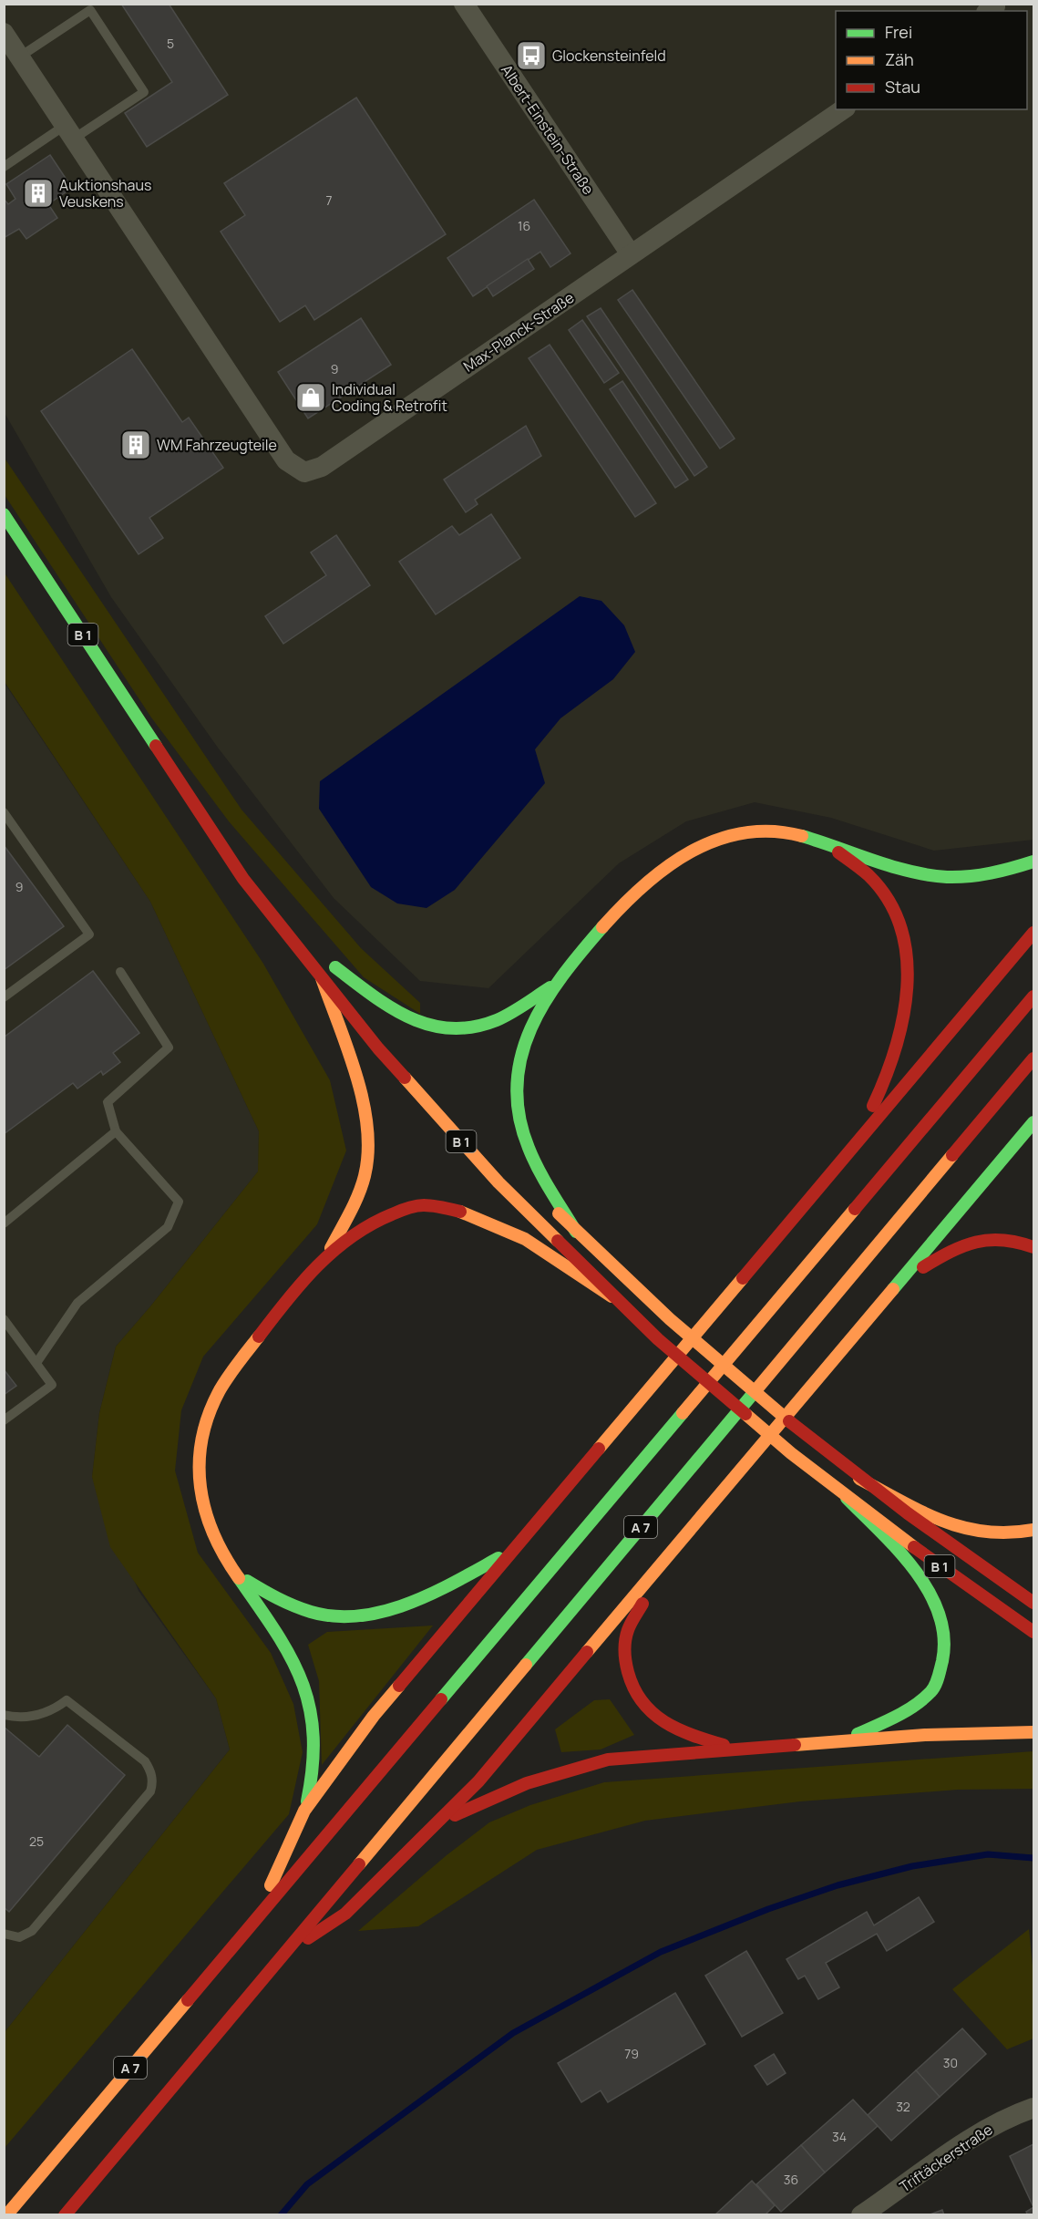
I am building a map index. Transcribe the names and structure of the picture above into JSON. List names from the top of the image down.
{
  "streets": {
    "main road": ["B 1", "A 7"],
    "street": ["Albert-Einstein-Straße", "Max-Planck-Straße", "Triftäckerstraße"]
  },
  "crossings": [
    ["Albert-Einstein-Straße", "Max-Planck-Straße"]
  ],
  "places": {
    "bus stop": ["Glockensteinfeld"],
    "building": ["Auktionshaus Veuskens", "WM Fahrzeugteile"],
    "shop": ["Individual Coding & Retrofit"]
  },
  "house_numbers": [
    "5",
    "7",
    "16",
    "9",
    "9",
    "25",
    "79",
    "30",
    "32",
    "34",
    "36"
  ],
  "legend": ["Frei", "Zäh", "Stau"]
}
